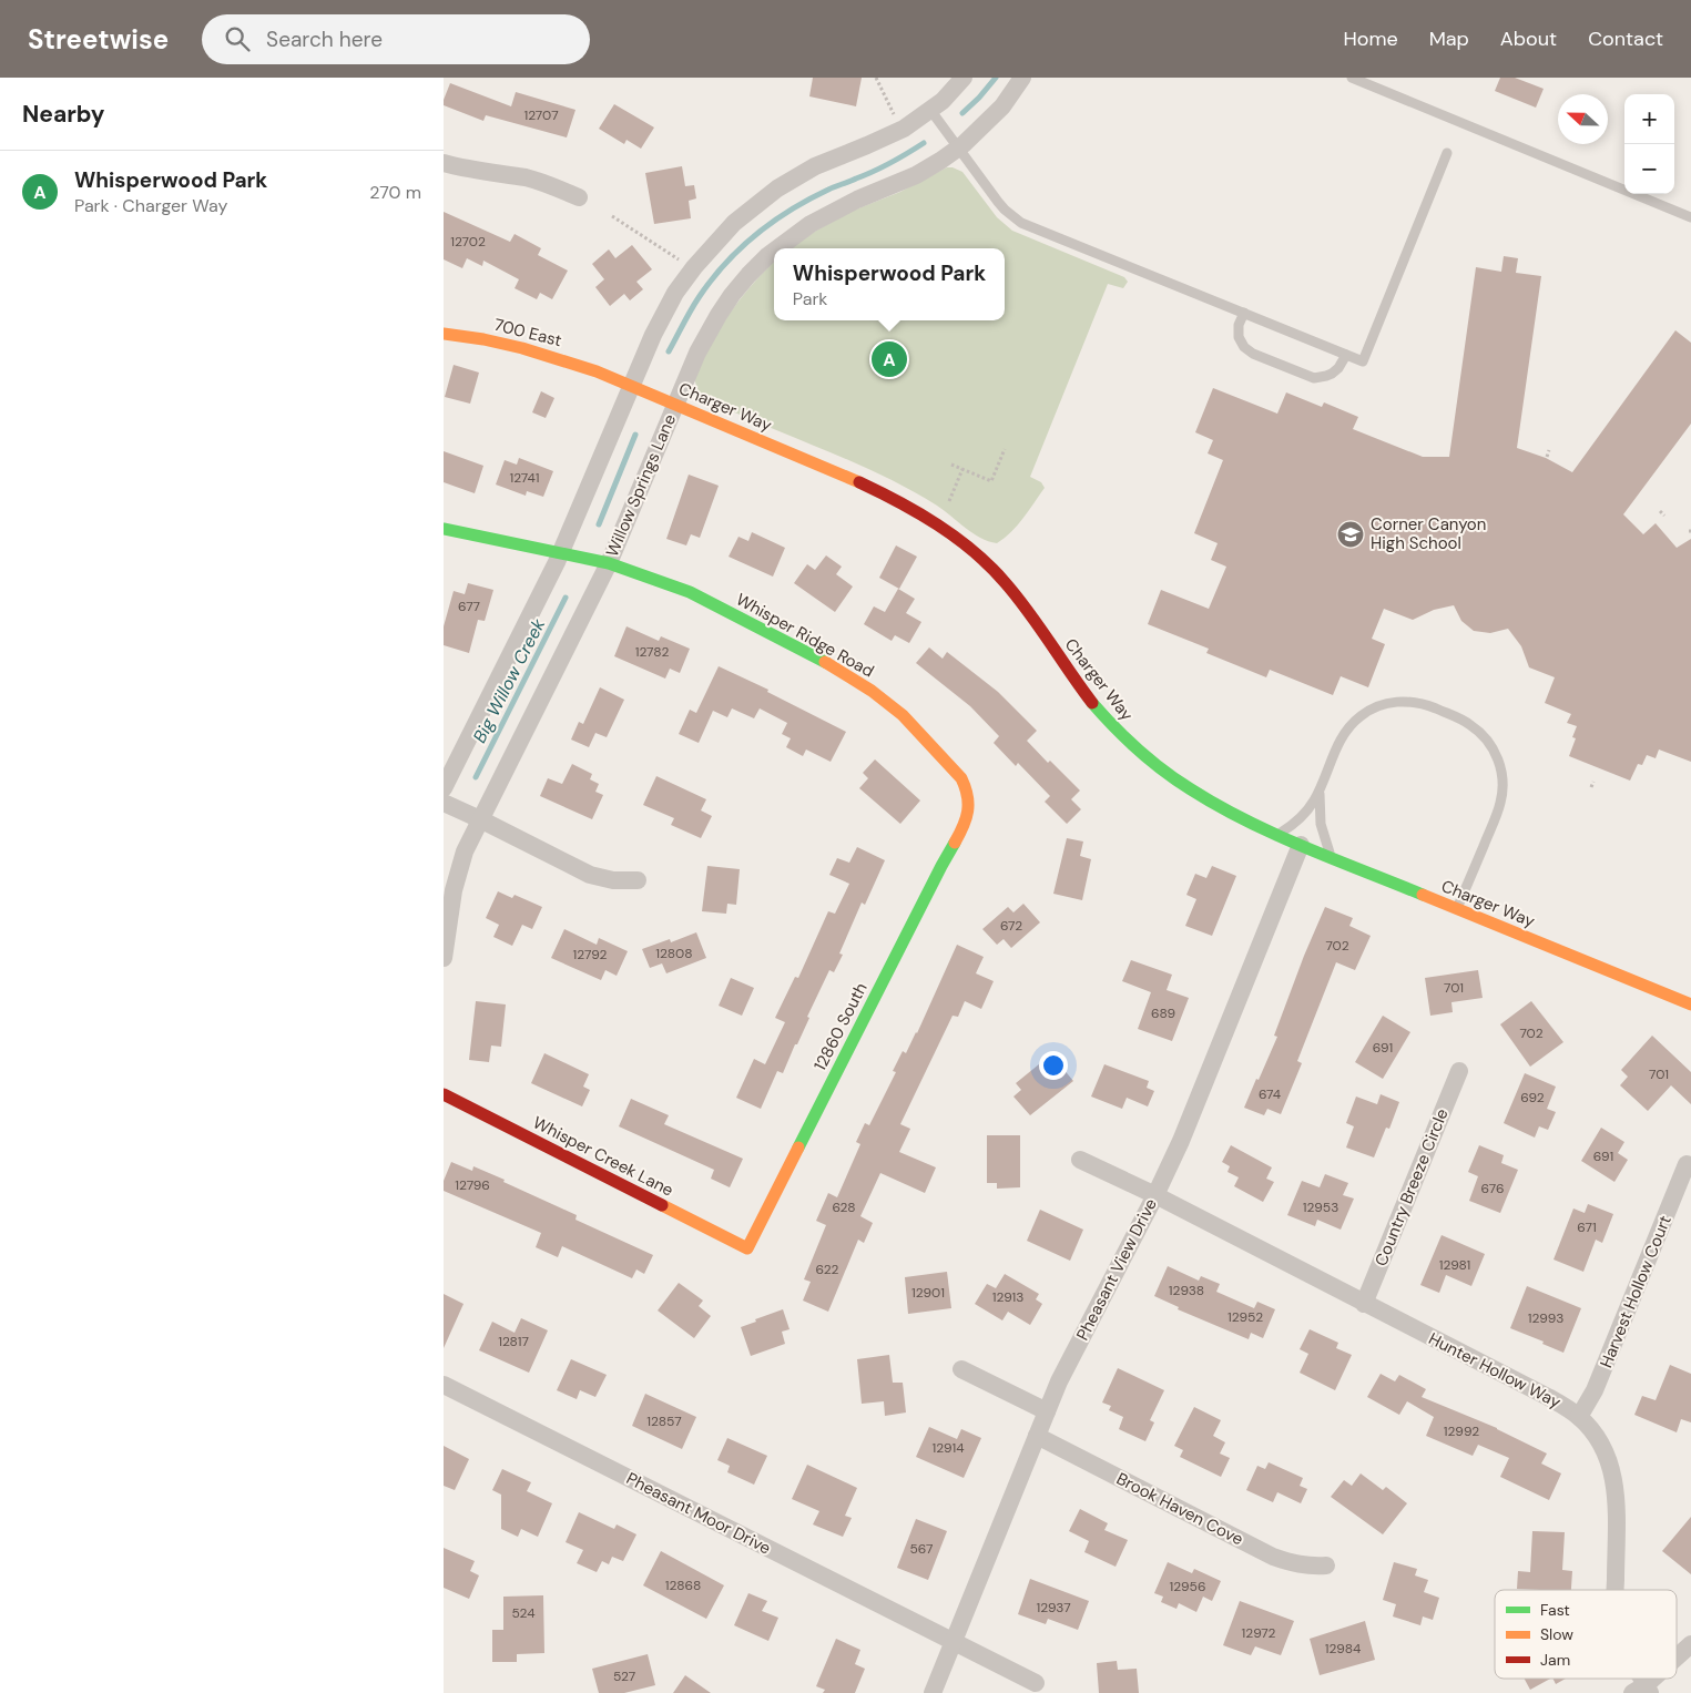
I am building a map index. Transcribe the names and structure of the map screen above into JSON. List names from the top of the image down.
{
  "streets": {
    "street": [
      "700 East",
      "Charger Way",
      "Willow Springs Lane",
      "Whisper Ridge Road",
      "12860 South",
      "Whisper Creek Lane",
      "Country Breeze Circle",
      "Pheasant View Drive",
      "Harvest Hollow Court",
      "Hunter Hollow Way",
      "Brook Haven Cove",
      "Pheasant Moor Drive"
    ]
  },
  "crossings": [
    ["700 East", "Charger Way"],
    ["Charger Way", "Willow Springs Lane"],
    ["Charger Way", "Pheasant View Drive"],
    ["Willow Springs Lane", "Whisper Ridge Road"],
    ["Whisper Ridge Road", "12860 South"],
    ["12860 South", "Whisper Creek Lane"],
    ["Country Breeze Circle", "Hunter Hollow Way"],
    ["Pheasant View Drive", "Hunter Hollow Way"],
    ["Pheasant View Drive", "Brook Haven Cove"],
    ["Pheasant View Drive", "Pheasant Moor Drive"],
    ["Harvest Hollow Court", "Hunter Hollow Way"]
  ],
  "water": ["Big Willow Creek"],
  "places": {
    "school or university": ["Corner Canyon High School"]
  },
  "house_numbers": [
    "12707",
    "12702",
    "12741",
    "677",
    "12782",
    "672",
    "702",
    "12808",
    "12792",
    "701",
    "689",
    "702",
    "691",
    "701",
    "674",
    "692",
    "691",
    "12796",
    "676",
    "628",
    "12953",
    "671",
    "12981",
    "622",
    "12938",
    "12901",
    "12913",
    "12952",
    "12993",
    "12817",
    "12857",
    "12992",
    "12914",
    "567",
    "12868",
    "12956",
    "12937",
    "524",
    "12972",
    "12984",
    "527"
  ],
  "legend": ["Fast", "Slow", "Jam"],
  "north": "left",
  "page": {
    "header": "Streetwise",
    "search": "Search here",
    "nav": [
      "Home",
      "Map",
      "About",
      "Contact"
    ],
    "heading": "Nearby",
    "map_buttons": ["+", "−"],
    "list": [
      {
        "mark": "A",
        "name": "Whisperwood Park",
        "note": "Park · Charger Way",
        "value": "270 m"
      }
    ],
    "popup": ["Whisperwood Park", "Park"],
    "pins": "A"
  }
}
